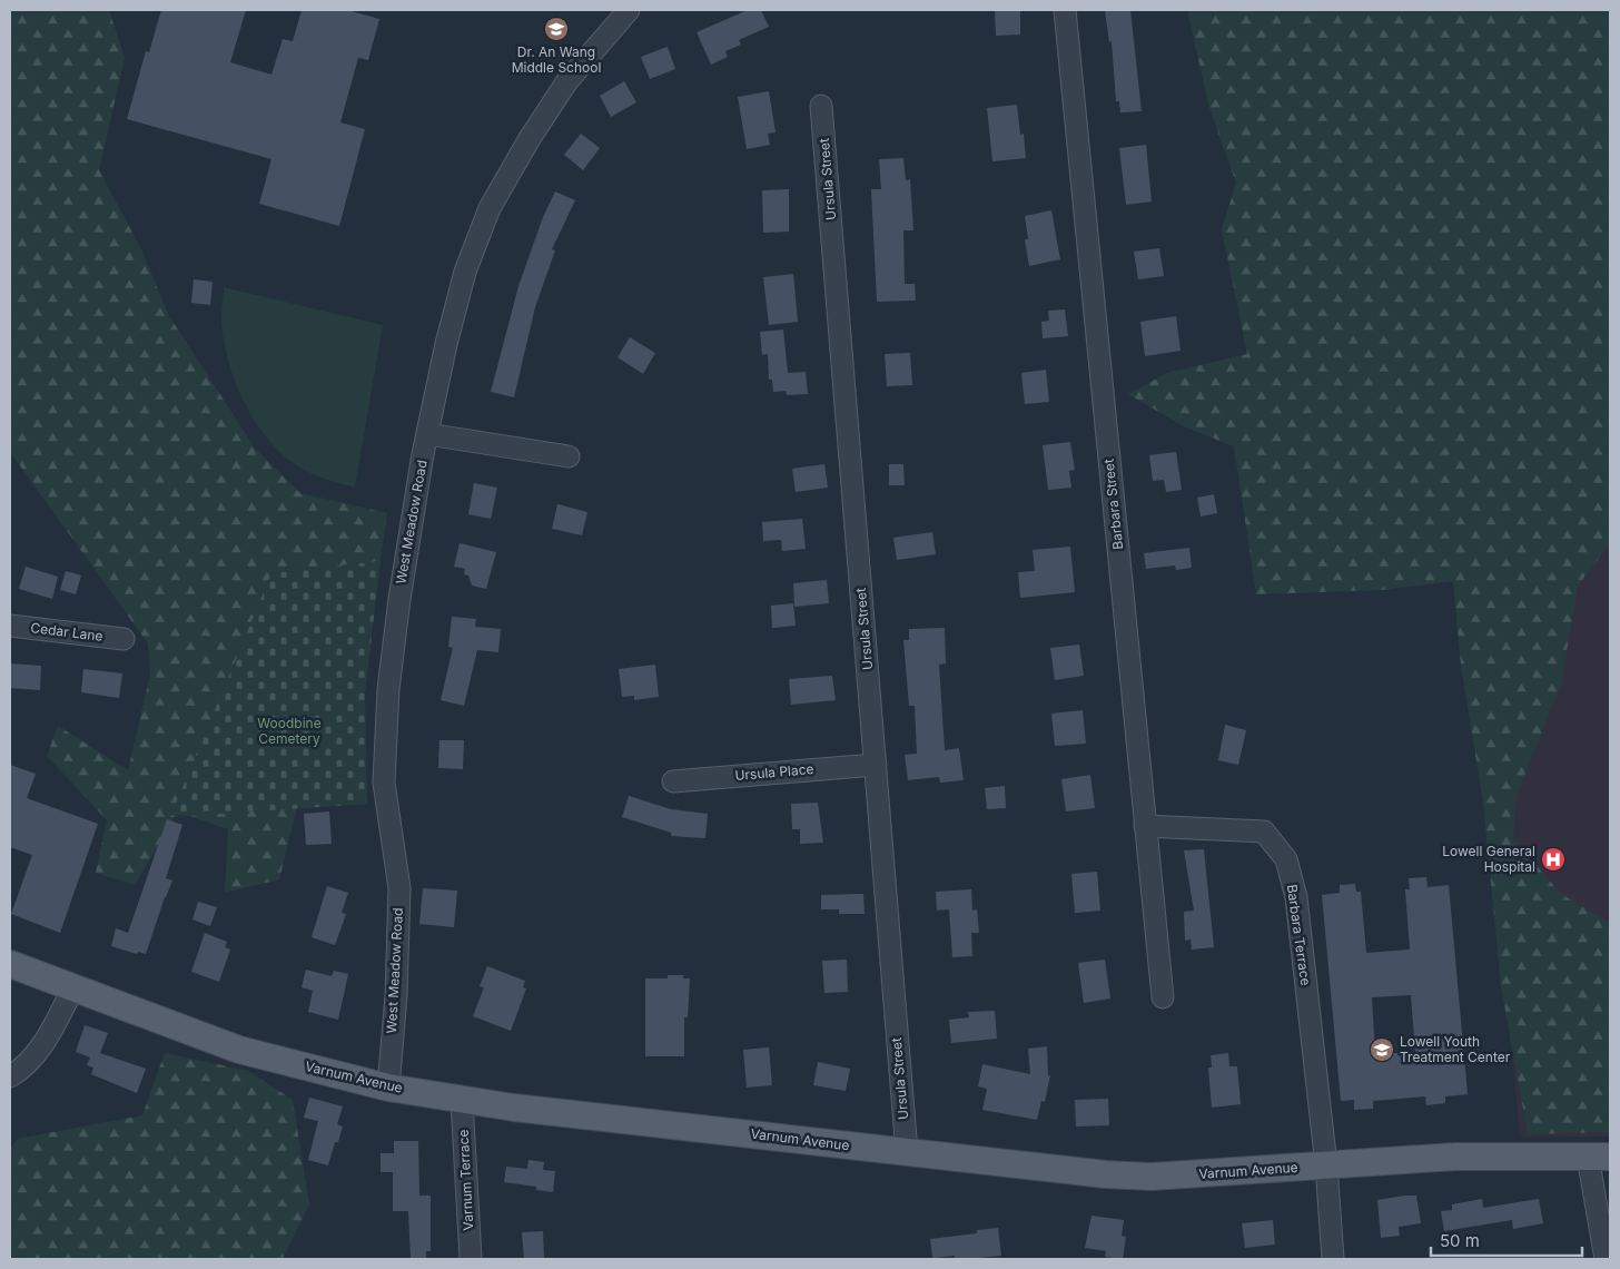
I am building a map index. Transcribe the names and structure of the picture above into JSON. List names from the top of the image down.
{
  "streets": {
    "main road": ["Varnum Avenue"],
    "street": [
      "Ursula Street",
      "Barbara Street",
      "West Meadow Road",
      "Cedar Lane",
      "Ursula Place",
      "Barbara Terrace",
      "Varnum Terrace"
    ]
  },
  "crossings": [
    ["Ursula Street", "Ursula Place"],
    ["Ursula Street", "Varnum Avenue"],
    ["Barbara Street", "Barbara Terrace"],
    ["West Meadow Road", "Varnum Avenue"],
    ["Barbara Terrace", "Varnum Avenue"],
    ["Varnum Avenue", "Varnum Terrace"]
  ],
  "parks": ["Woodbine Cemetery"],
  "places": {
    "school or university": ["Dr. An Wang Middle School", "Lowell Youth Treatment Center"],
    "hospital": ["Lowell General Hospital"]
  },
  "scale_bar": "50 m"
}
